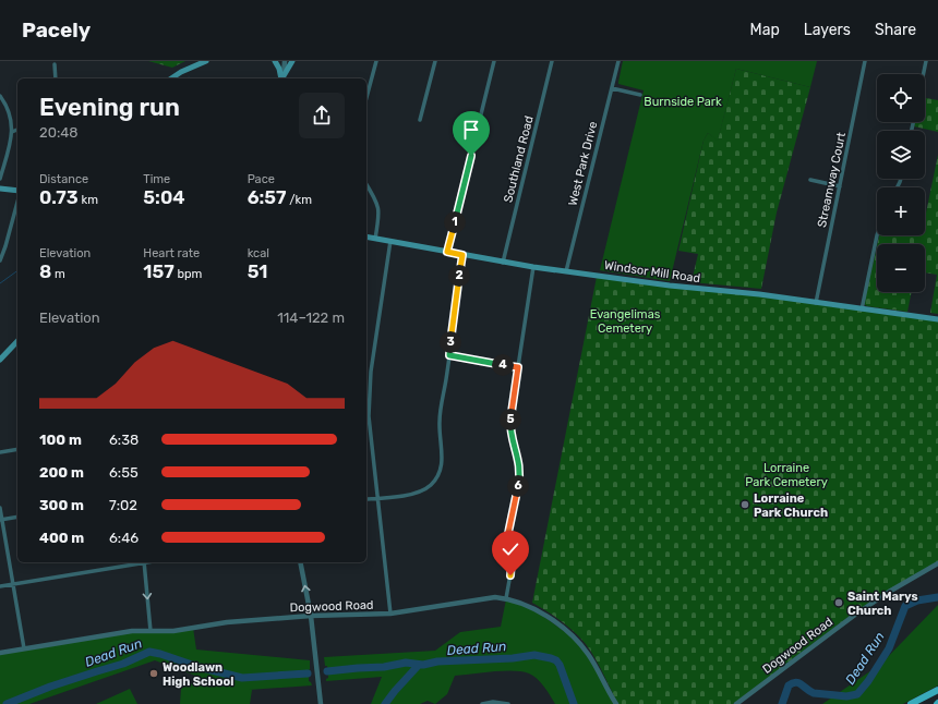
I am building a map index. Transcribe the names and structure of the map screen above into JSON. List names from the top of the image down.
{
  "streets": {
    "main road": ["Windsor Mill Road"],
    "street": [
      "Southland Road",
      "West Park Drive",
      "Streamway Court",
      "Dogwood Road"
    ]
  },
  "crossings": [
    ["Southland Road", "Windsor Mill Road"],
    ["West Park Drive", "Windsor Mill Road"],
    ["Streamway Court", "Windsor Mill Road"]
  ],
  "water": ["Dead Run"],
  "parks": ["Burnside Park", "Evangelimas Cemetery", "Lorraine Park Cemetery"],
  "places": ["Lorraine Park Church", "Saint Marys Church", "Woodlawn High School"],
  "page": {
    "header": "Pacely",
    "nav": ["Map", "Layers", "Share"],
    "map_buttons": ["+", "−"],
    "heading": ["Evening run", "20:48"],
    "stats": [
      ["Distance", "0.73 km"],
      ["Time", "5:04"],
      ["Pace", "6:57 /km"],
      ["Elevation", "8 m"],
      ["Heart rate", "157 bpm"],
      ["kcal", "51"]
    ],
    "pins": [
      "1",
      "2",
      "3",
      "4",
      "5",
      "6"
    ],
    "chart": ["Elevation", "114–122 m"],
    "list": [
      {
        "name": "100 m",
        "note": "6:38"
      },
      {
        "name": "200 m",
        "note": "6:55"
      },
      {
        "name": "300 m",
        "note": "7:02"
      },
      {
        "name": "400 m",
        "note": "6:46"
      }
    ]
  }
}
